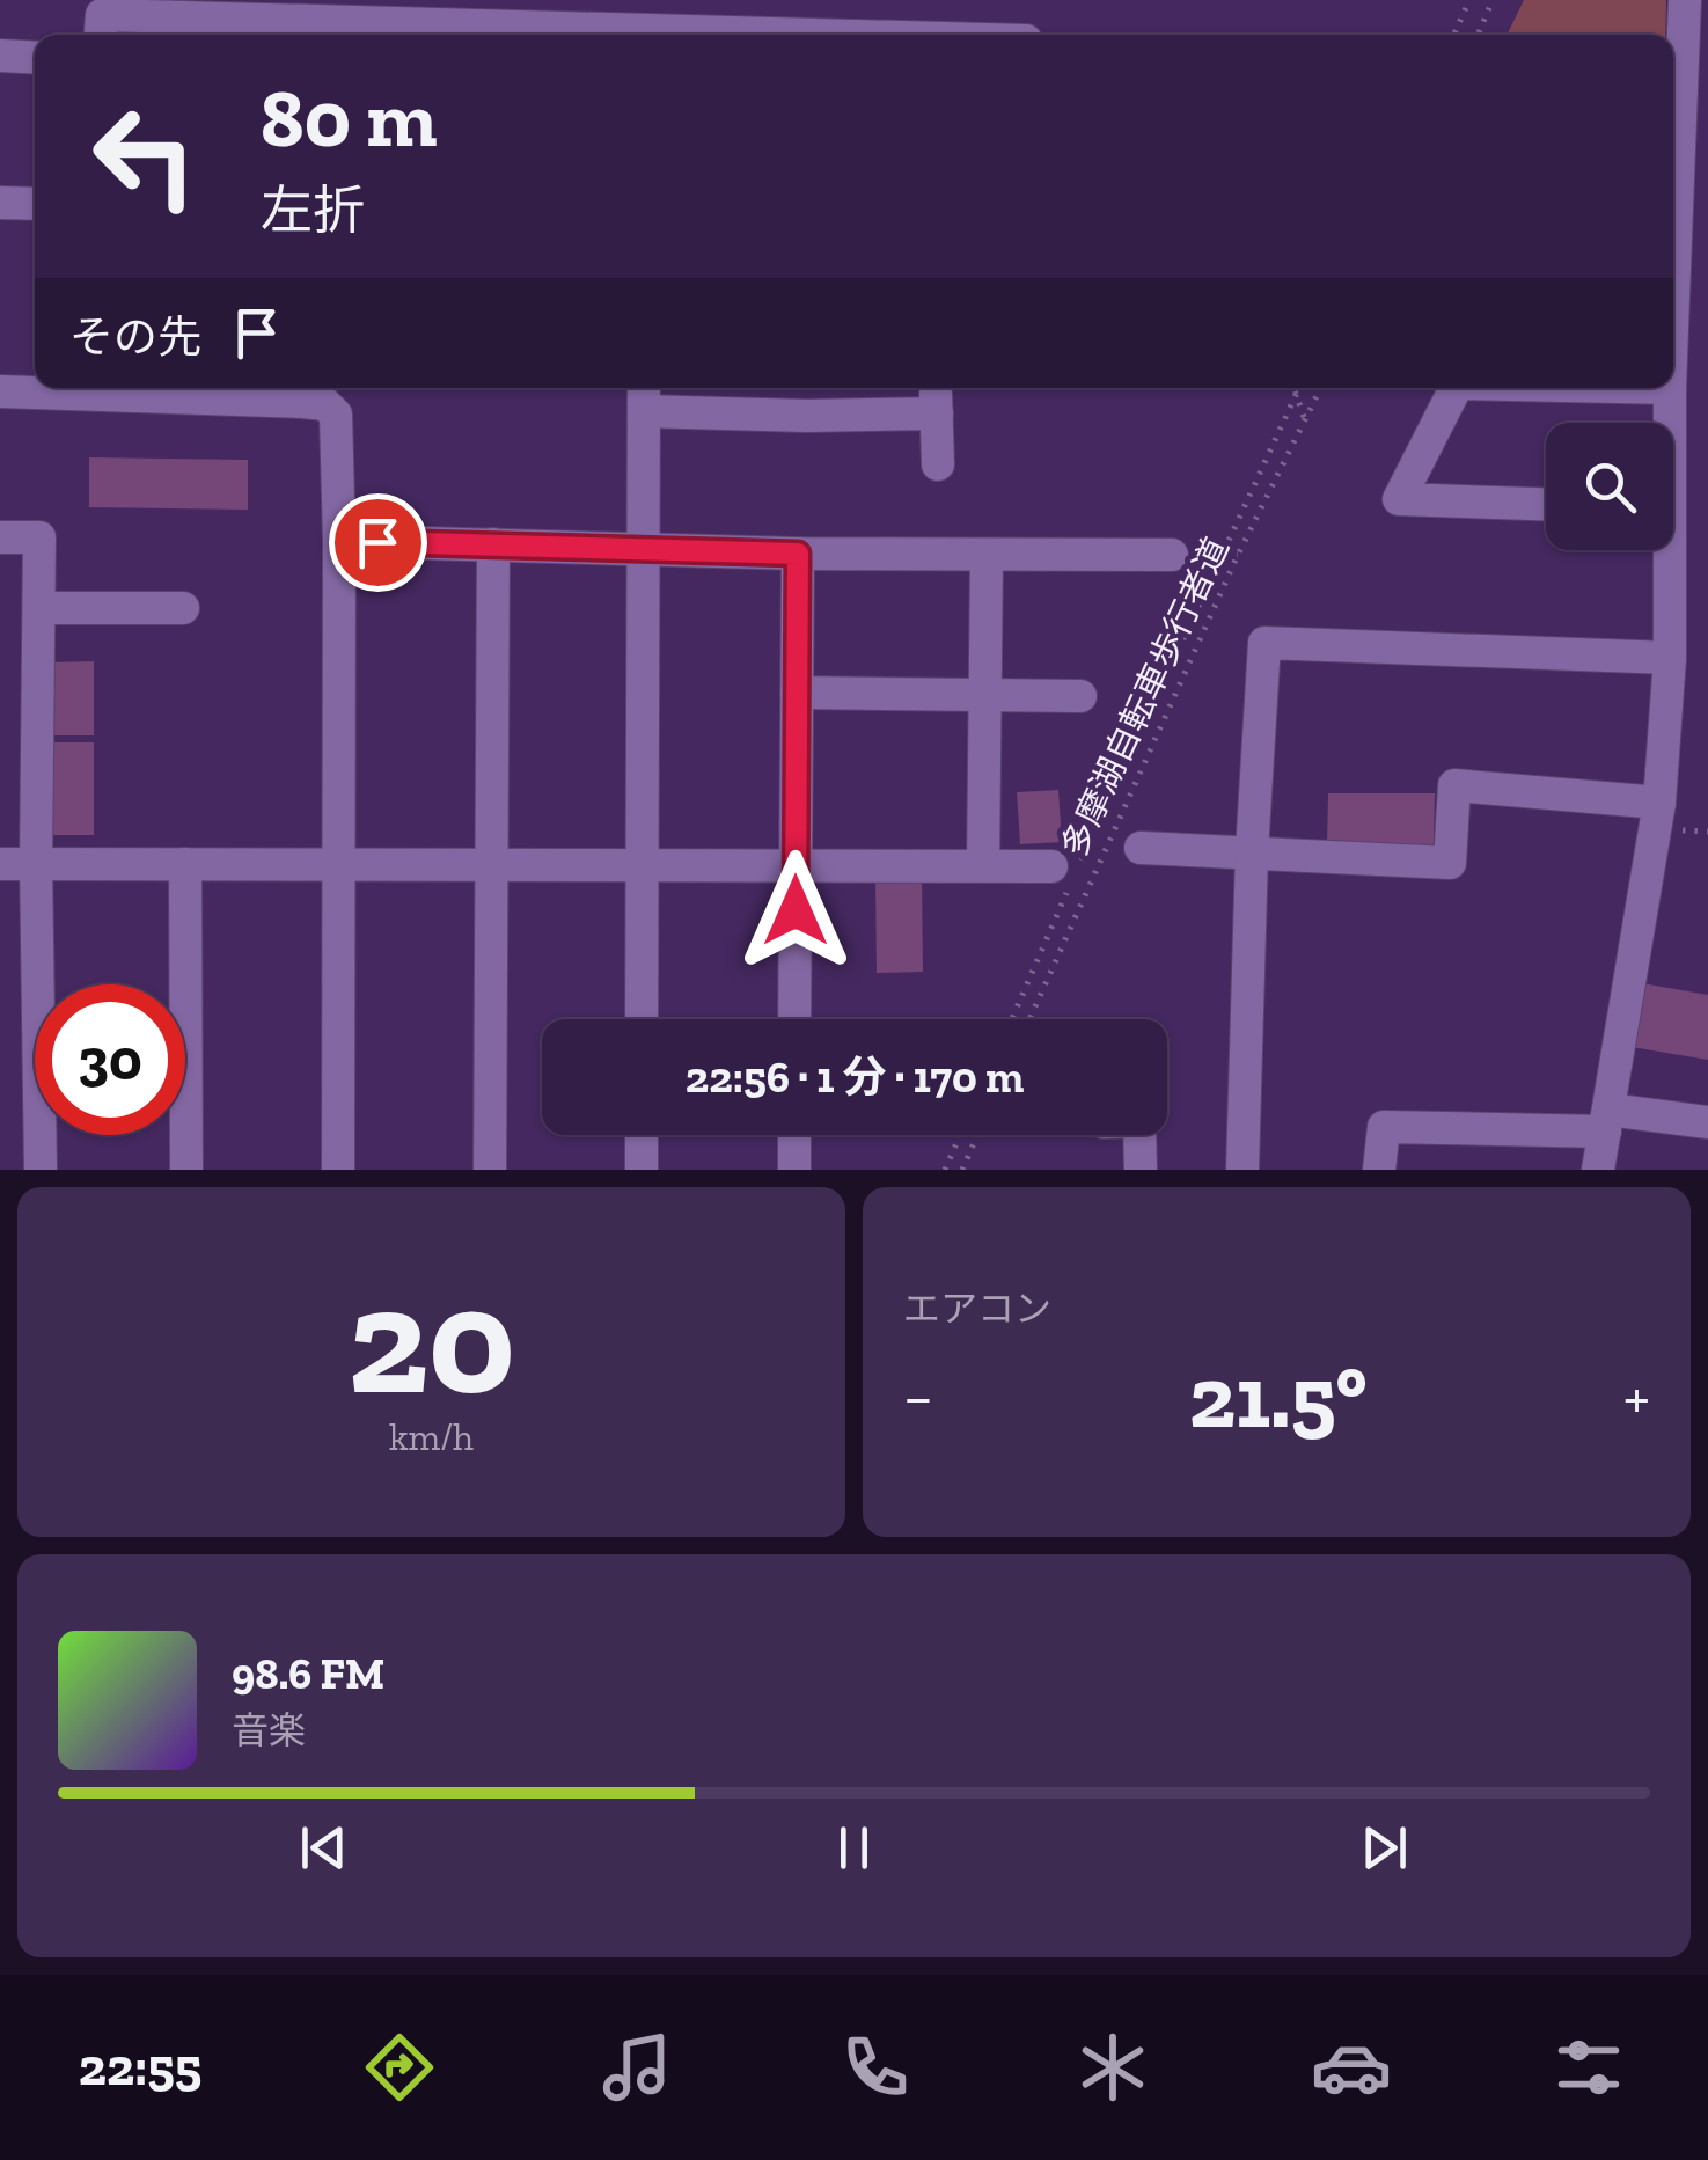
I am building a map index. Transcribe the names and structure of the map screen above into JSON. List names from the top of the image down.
{
  "streets": {
    "path": ["多摩湖自転車歩行者道"]
  },
  "page": {
    "turn": ["80 m", "左折"],
    "then": "その先",
    "limit": "30",
    "trip": "22:56 · 1 分 · 170 m",
    "tile": [
      ["20", "km/h"],
      "エアコン"
    ],
    "heat": ["−", "21.5°", "+"],
    "song": ["98.6 FM", "音楽"],
    "tabs": "22:55"
  }
}
